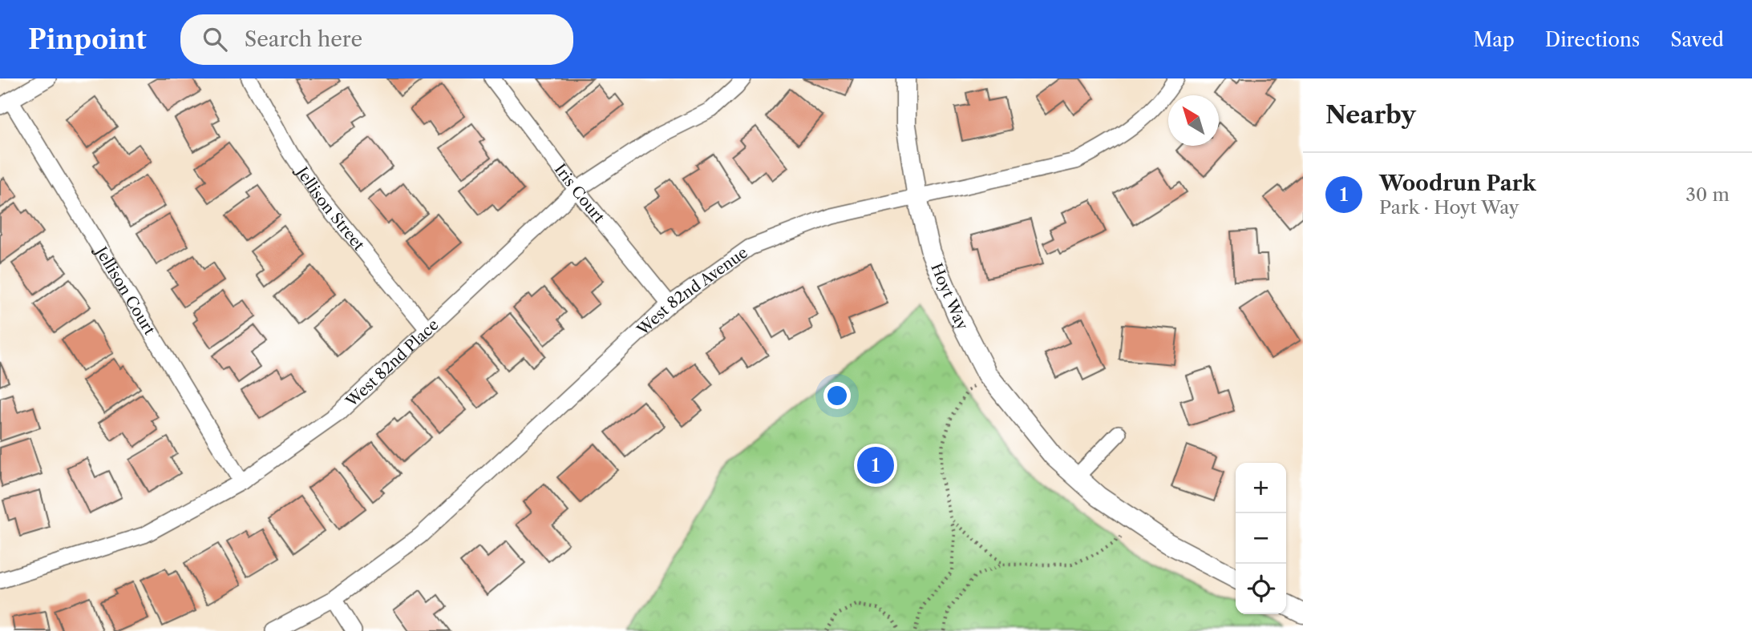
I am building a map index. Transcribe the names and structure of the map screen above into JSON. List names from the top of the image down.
{
  "streets": {
    "street": [
      "Iris Court",
      "Jellison Street",
      "Jellison Court",
      "West 82nd Avenue",
      "Hoyt Way",
      "West 82nd Place"
    ]
  },
  "crossings": [
    ["Iris Court", "West 82nd Avenue"],
    ["Iris Court", "West 82nd Place"],
    ["Jellison Street", "West 82nd Place"],
    ["Jellison Court", "West 82nd Place"],
    ["West 82nd Avenue", "Hoyt Way"]
  ],
  "north": "top left",
  "page": {
    "header": "Pinpoint",
    "search": "Search here",
    "nav": ["Map", "Directions", "Saved"],
    "heading": "Nearby",
    "list": [
      {
        "mark": "1",
        "name": "Woodrun Park",
        "note": "Park · Hoyt Way",
        "value": "30 m"
      }
    ],
    "pins": "1",
    "map_buttons": ["+", "−"]
  }
}
